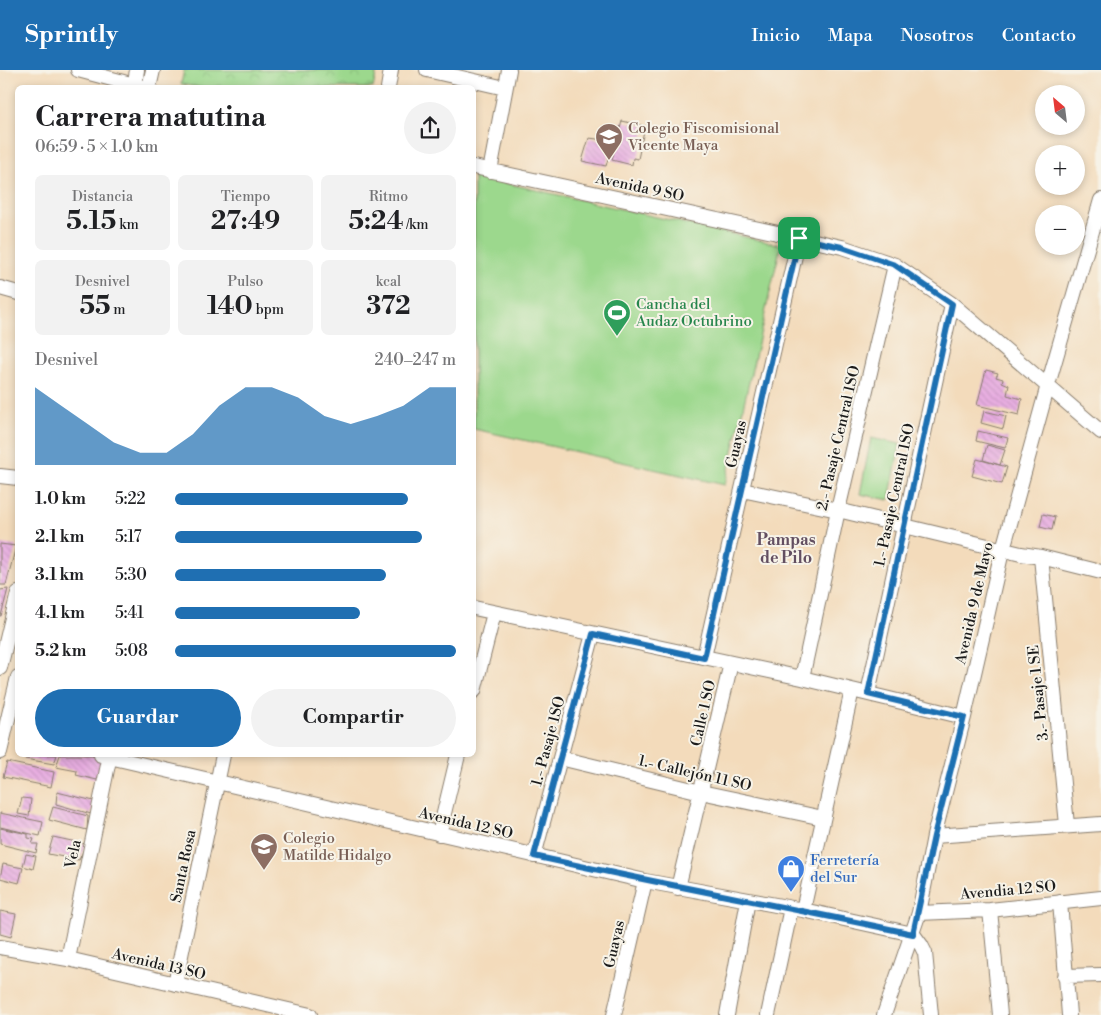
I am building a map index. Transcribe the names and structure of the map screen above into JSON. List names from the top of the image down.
{
  "streets": {
    "street": [
      "Avenida 9 SO",
      "2.- Pasaje Central 1SO",
      "Guayas",
      "1.- Pasaje Central 1SO",
      "Avenida 9 de Mayo",
      "3.- Pasaje 1 SE",
      "Calle 1 SO",
      "1.- Pasaje 1SO",
      "1.- Callejón 11 SO",
      "Avenida 12 SO",
      "Vela",
      "Santa Rosa",
      "Avendia 12 SO",
      "Avenida 13 SO"
    ]
  },
  "crossings": [
    ["Avenida 9 SO", "2.- Pasaje Central 1SO"],
    ["Avenida 9 SO", "Guayas"],
    ["Avenida 9 SO", "1.- Pasaje Central 1SO"],
    ["Avenida 9 SO", "Avenida 9 de Mayo"],
    ["Guayas", "Avenida 12 SO"],
    ["Avenida 9 de Mayo", "Avenida 12 SO"],
    ["Avenida 9 de Mayo", "Avendia 12 SO"],
    ["Calle 1 SO", "1.- Callejón 11 SO"],
    ["Calle 1 SO", "Avenida 12 SO"],
    ["1.- Pasaje 1SO", "1.- Callejón 11 SO"],
    ["1.- Pasaje 1SO", "Avenida 12 SO"],
    ["Avenida 12 SO", "Santa Rosa"],
    ["Vela", "Avenida 13 SO"],
    ["Santa Rosa", "Avenida 13 SO"]
  ],
  "districts": ["Pampas de Pilo"],
  "places": {
    "school or university": ["Colegio Fiscomisional Vicente Maya", "Colegio Matilde Hidalgo"],
    "sports": ["Cancha del Audaz Octubrino"],
    "shop": ["Ferretería del Sur"]
  },
  "north": "top left",
  "page": {
    "header": "Sprintly",
    "nav": [
      "Inicio",
      "Mapa",
      "Nosotros",
      "Contacto"
    ],
    "map_buttons": ["+", "−"],
    "heading": ["Carrera matutina", "06:59 · 5 × 1.0 km"],
    "stats": [
      ["Distancia", "5.15 km"],
      ["Tiempo", "27:49"],
      ["Ritmo", "5:24 /km"],
      ["Desnivel", "55 m"],
      ["Pulso", "140 bpm"],
      ["kcal", "372"]
    ],
    "chart": ["Desnivel", "240–247 m"],
    "list": [
      {
        "name": "1.0 km",
        "note": "5:22"
      },
      {
        "name": "2.1 km",
        "note": "5:17"
      },
      {
        "name": "3.1 km",
        "note": "5:30"
      },
      {
        "name": "4.1 km",
        "note": "5:41"
      },
      {
        "name": "5.2 km",
        "note": "5:08"
      }
    ],
    "buttons": ["Guardar", "Compartir"]
  }
}
